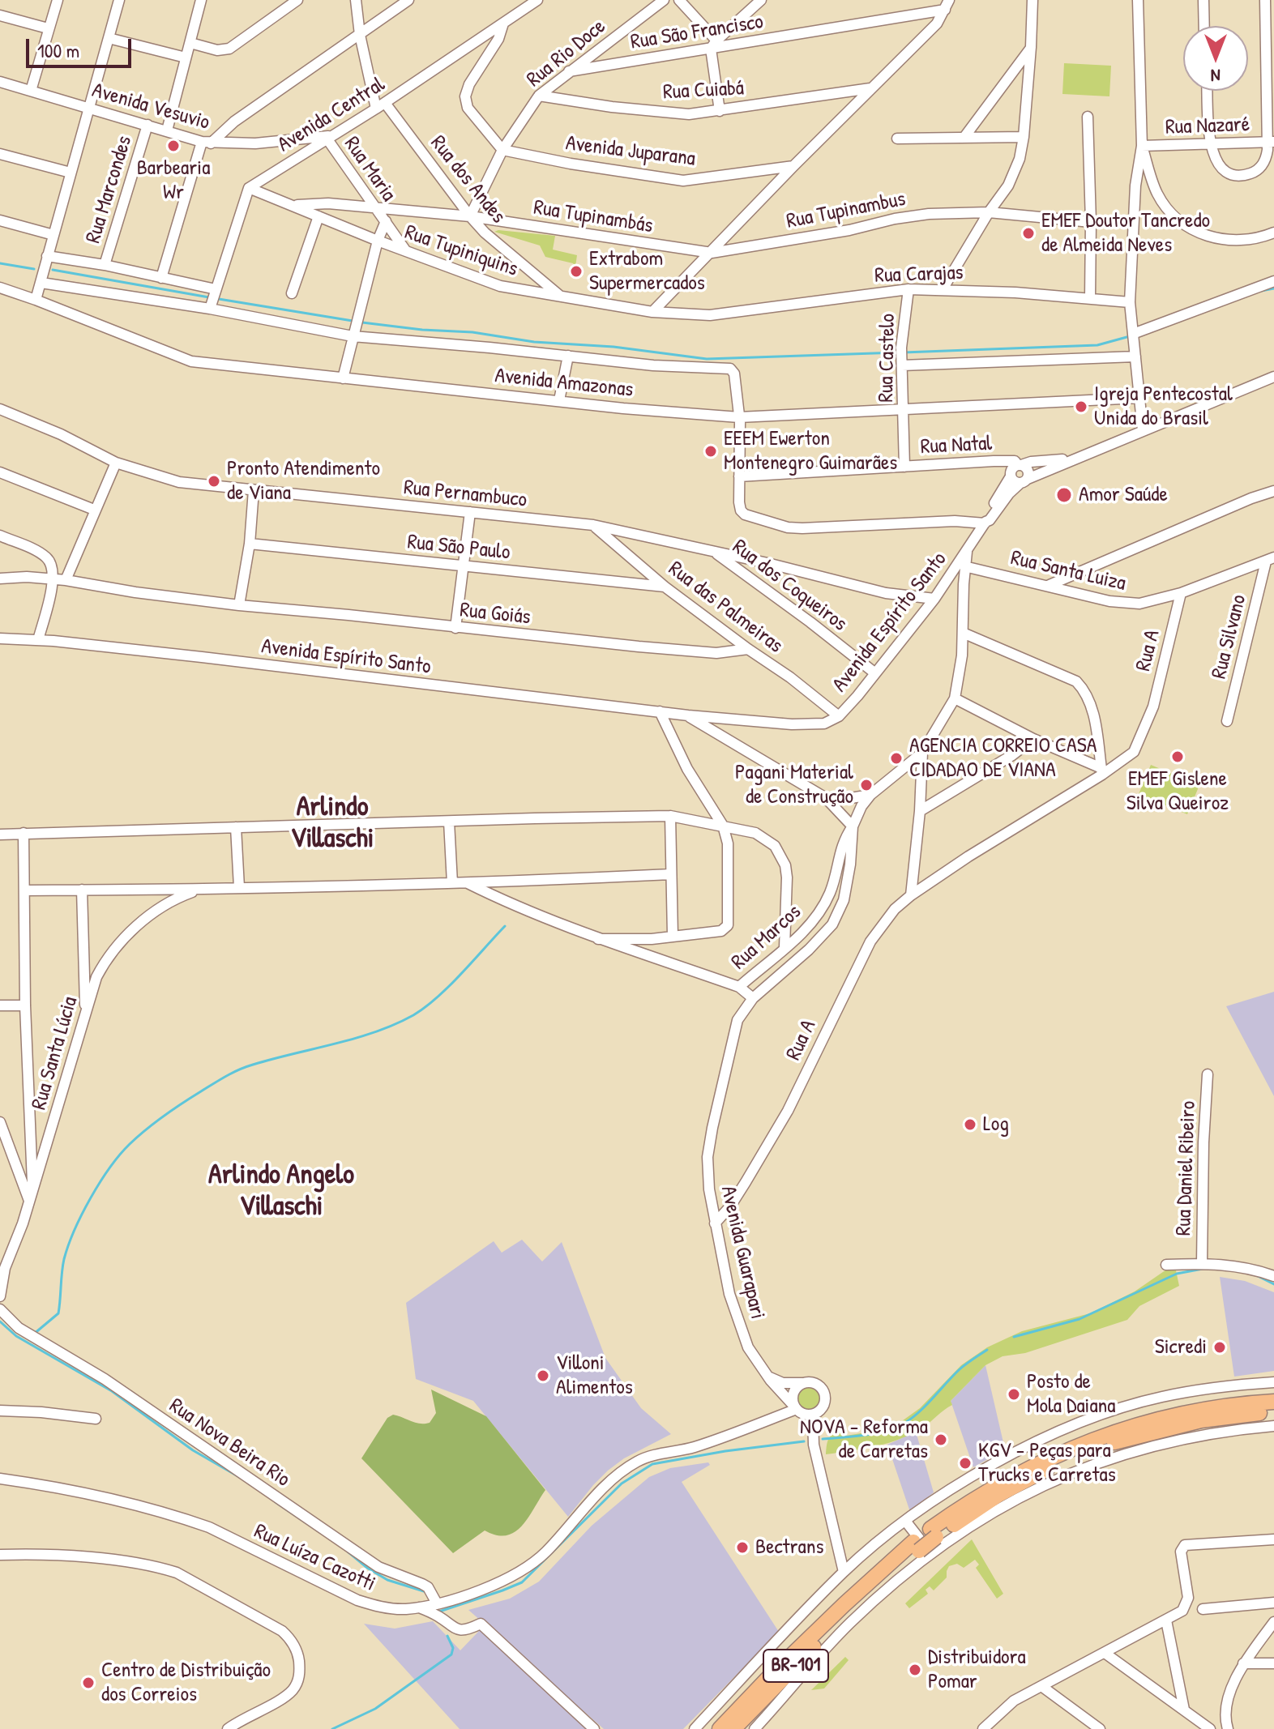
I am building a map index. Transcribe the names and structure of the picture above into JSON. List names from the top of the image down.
{
  "streets": {
    "highway": ["BR-101"],
    "street": [
      "Rua São Francisco",
      "Rua Rio Doce",
      "Rua Cuiabá",
      "Avenida Vesuvio",
      "Avenida Central",
      "Rua Nazaré",
      "Avenida Juparana",
      "Rua Maria",
      "Rua dos Andes",
      "Rua Marcondes",
      "Rua Tupinambus",
      "Rua Tupinambás",
      "Rua Tupiniquins",
      "Rua Carajas",
      "Rua Castelo",
      "Avenida Amazonas",
      "Rua Natal",
      "Rua Pernambuco",
      "Rua São Paulo",
      "Rua Santa Luiza",
      "Rua dos Coqueiros",
      "Rua das Palmeiras",
      "Rua Goiás",
      "Avenida Espírito Santo",
      "Rua Silvano",
      "Rua A",
      "Rua Marcos",
      "Rua Santa Lúcia",
      "Rua Daniel Ribeiro",
      "Avenida Guarapari",
      "Rua Nova Beira Rio",
      "Rua Luíza Cazotti"
    ]
  },
  "crossings": [
    ["Rua São Francisco", "Rua Rio Doce"],
    ["Rua Rio Doce", "Rua Cuiabá"],
    ["Rua Rio Doce", "Avenida Juparana"],
    ["Rua Rio Doce", "Rua dos Andes"],
    ["Rua Rio Doce", "Rua Tupinambás"],
    ["Avenida Vesuvio", "Avenida Central"],
    ["Avenida Vesuvio", "Rua Maria"],
    ["Avenida Vesuvio", "Rua Marcondes"],
    ["Avenida Central", "Rua Maria"],
    ["Avenida Central", "Rua dos Andes"],
    ["Avenida Central", "Rua Tupiniquins"],
    ["Rua Maria", "Rua Tupiniquins"],
    ["Rua dos Andes", "Rua Tupinambás"],
    ["Rua dos Andes", "Rua Tupiniquins"],
    ["Rua Tupinambus", "Rua Tupinambás"],
    ["Rua Tupiniquins", "Rua Carajas"],
    ["Rua Carajas", "Rua Castelo"],
    ["Rua Castelo", "Avenida Amazonas"],
    ["Rua Castelo", "Rua Natal"],
    ["Rua Pernambuco", "Rua dos Coqueiros"],
    ["Rua Pernambuco", "Rua das Palmeiras"],
    ["Rua Pernambuco", "Avenida Espírito Santo"],
    ["Rua São Paulo", "Rua das Palmeiras"],
    ["Rua Santa Luiza", "Rua Silvano"],
    ["Rua Santa Luiza", "Rua A"],
    ["Rua dos Coqueiros", "Avenida Espírito Santo"],
    ["Rua das Palmeiras", "Rua Goiás"],
    ["Rua das Palmeiras", "Avenida Espírito Santo"],
    ["Avenida Espírito Santo", "Rua Marcos"],
    ["Avenida Espírito Santo", "Avenida Guarapari"],
    ["Rua A", "Avenida Guarapari"],
    ["Rua Marcos", "Avenida Guarapari"],
    ["Avenida Guarapari", "Rua Luíza Cazotti"],
    ["Rua Nova Beira Rio", "Rua Luíza Cazotti"]
  ],
  "districts": ["Arlindo Villaschi", "Arlindo Angelo Villaschi"],
  "places": [
    "Barbearia Wr",
    "EMEF Doutor Tancredo de Almeida Neves",
    "Extrabom Supermercados",
    "Igreja Pentecostal Unida do Brasil",
    "EEEM Ewerton Montenegro Guimarães",
    "Pronto Atendimento de Viana",
    "Amor Saúde",
    "EMEF Gislene Silva Queiroz",
    "AGENCIA CORREIO CASA CIDADAO DE VIANA",
    "Pagani Material de Construção",
    "Log",
    "Sicredi",
    "Villoni Alimentos",
    "Posto de Mola Daiana",
    "NOVA - Reforma de Carretas",
    "KGV - Peças para Trucks e Carretas",
    "Bectrans",
    "Distribuidora Pomar",
    "Centro de Distribuição dos Correios"
  ],
  "scale_bar": "100 m",
  "north": "bottom"
}
